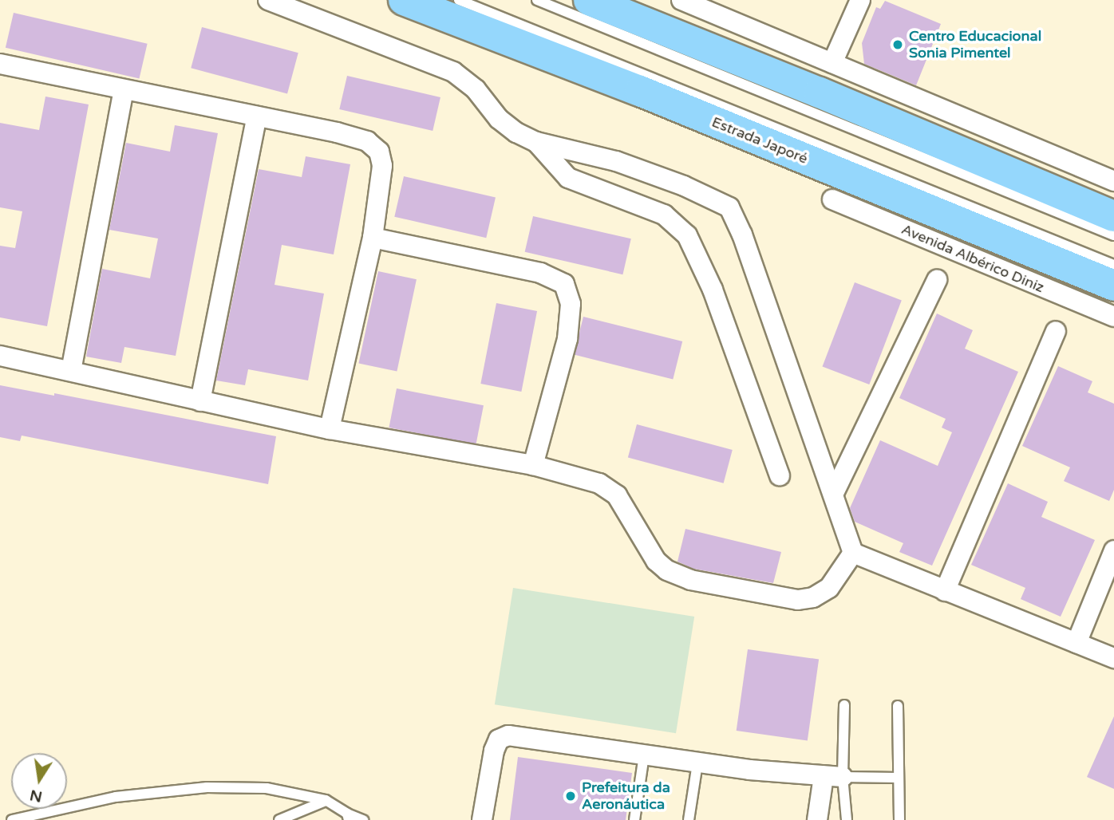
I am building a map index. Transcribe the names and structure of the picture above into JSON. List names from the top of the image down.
{
  "streets": {
    "main road": ["Estrada Japoré"],
    "street": ["Avenida Albérico Diniz"]
  },
  "places": ["Centro Educacional Sonia Pimentel", "Prefeitura da Aeronáutica"],
  "north": "bottom"
}
